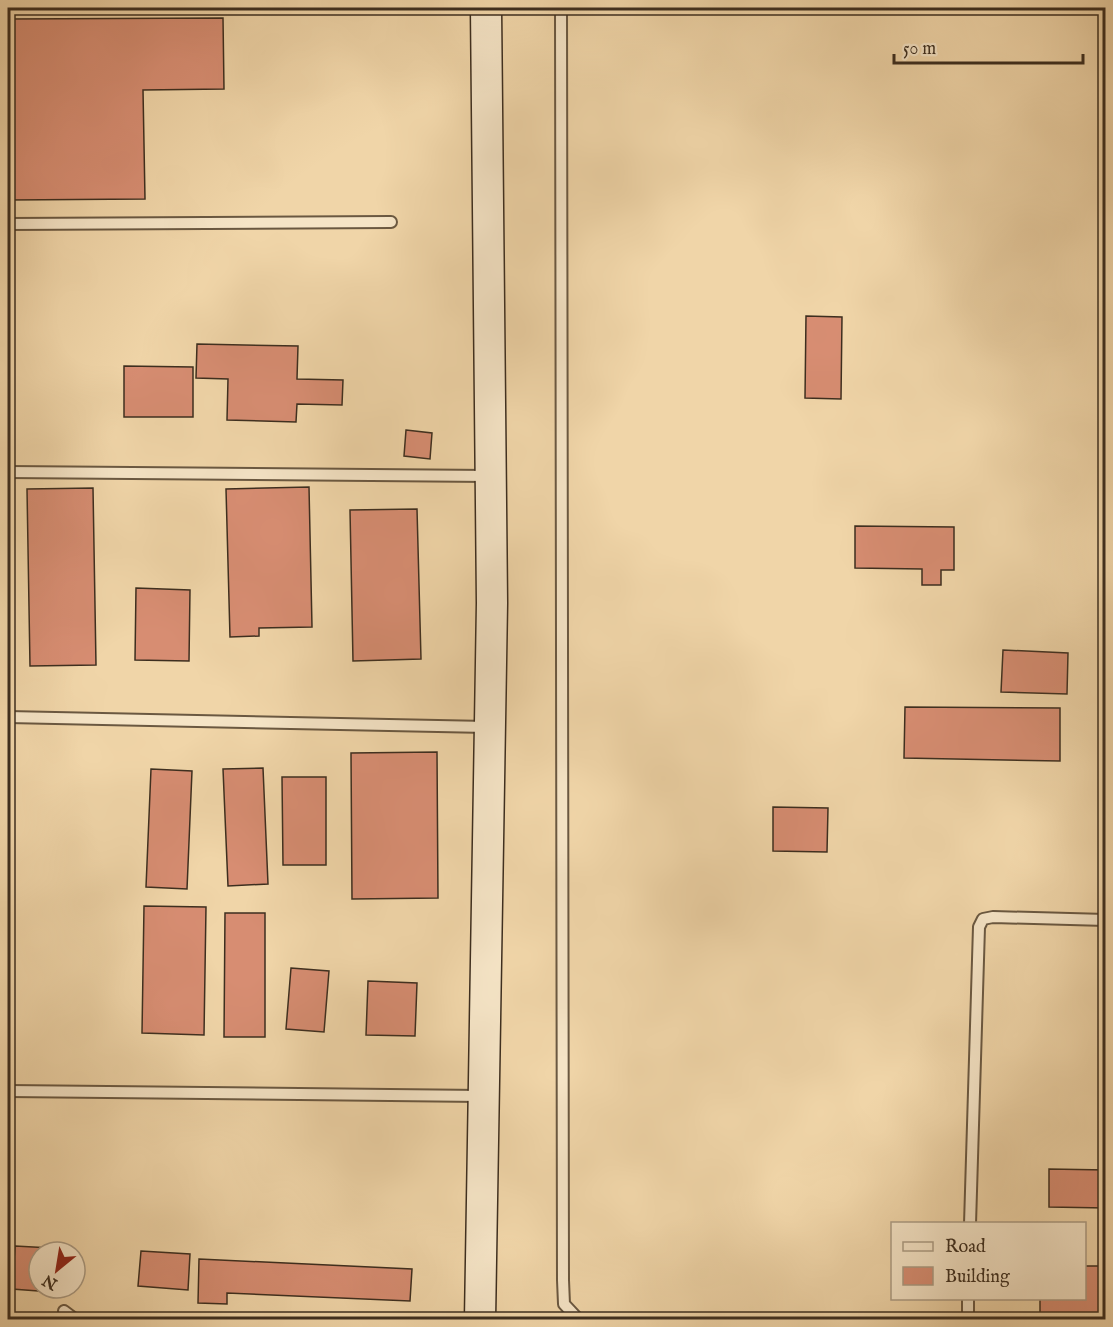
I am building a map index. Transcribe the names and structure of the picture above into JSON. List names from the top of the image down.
{
  "legend": ["Road", "Building"],
  "scale_bar": "50 m",
  "north": "bottom left"
}
